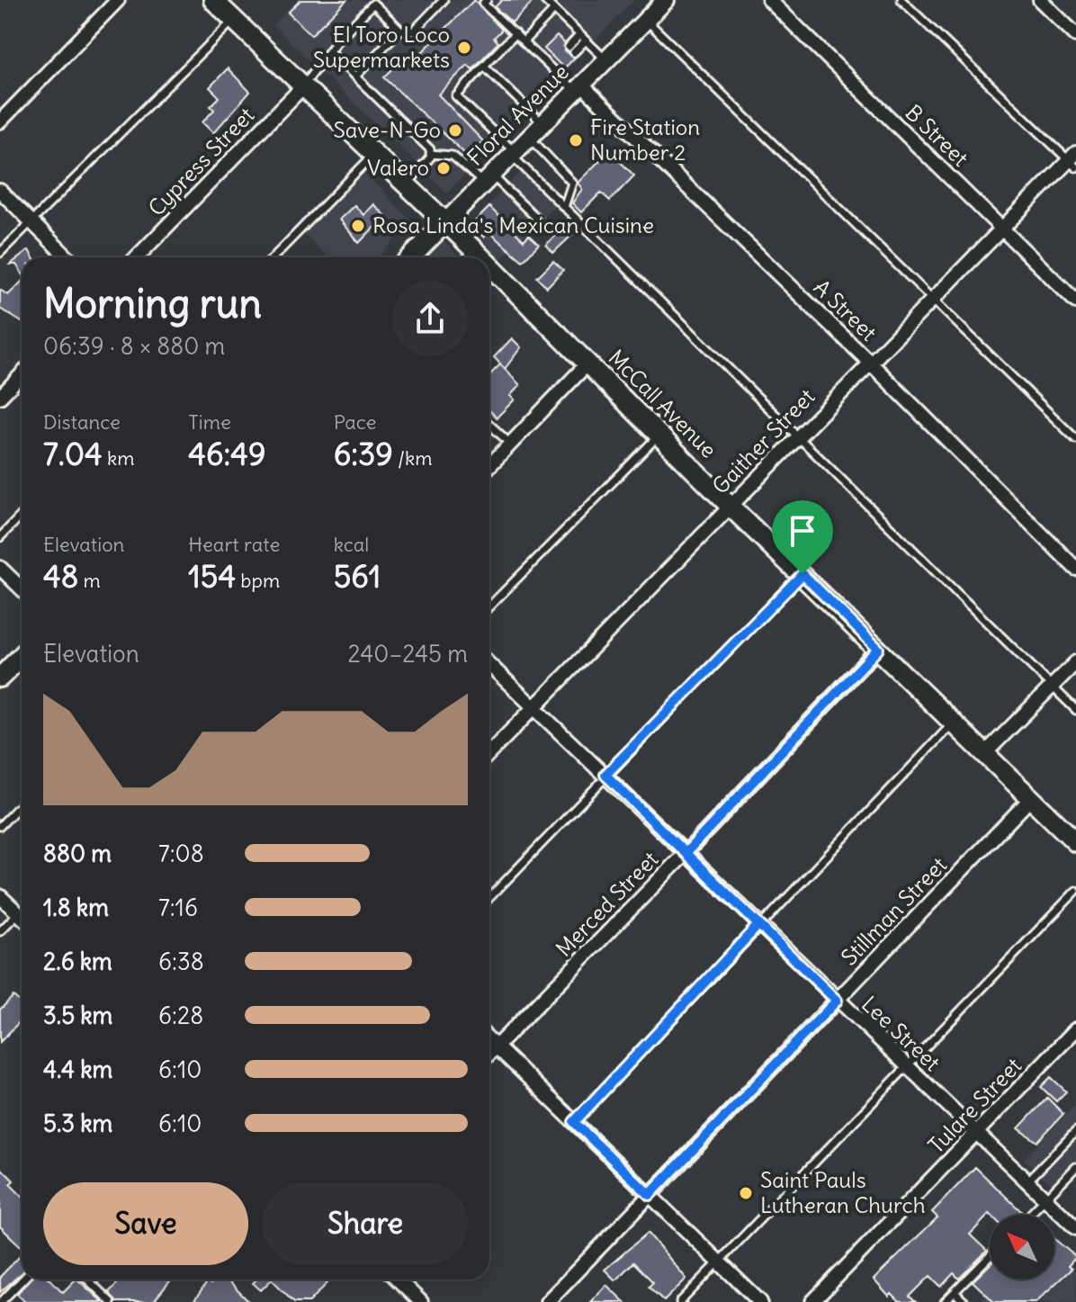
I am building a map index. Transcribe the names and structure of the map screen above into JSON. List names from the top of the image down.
{
  "streets": {
    "main road": ["Floral Avenue", "McCall Avenue"],
    "street": [
      "B Street",
      "Cypress Street",
      "A Street",
      "Gaither Street",
      "Merced Street",
      "Stillman Street",
      "Lee Street",
      "Tulare Street"
    ]
  },
  "crossings": [
    ["Floral Avenue", "A Street"],
    ["Floral Avenue", "McCall Avenue"],
    ["B Street", "Gaither Street"],
    ["Cypress Street", "McCall Avenue"],
    ["A Street", "Gaither Street"],
    ["McCall Avenue", "Gaither Street"],
    ["McCall Avenue", "Merced Street"],
    ["McCall Avenue", "Stillman Street"],
    ["Gaither Street", "Lee Street"],
    ["Merced Street", "Lee Street"],
    ["Stillman Street", "Lee Street"],
    ["Lee Street", "Tulare Street"]
  ],
  "places": [
    "El Toro Loco Supermarkets",
    "Save-N-Go",
    "Fire Station Number 2",
    "Valero",
    "Rosa Linda's Mexican Cuisine",
    "Saint Pauls Lutheran Church"
  ],
  "north": "top left",
  "page": {
    "heading": ["Morning run", "06:39 · 8 × 880 m"],
    "stats": [
      ["Distance", "7.04 km"],
      ["Time", "46:49"],
      ["Pace", "6:39 /km"],
      ["Elevation", "48 m"],
      ["Heart rate", "154 bpm"],
      ["kcal", "561"]
    ],
    "chart": ["Elevation", "240–245 m"],
    "list": [
      {
        "name": "880 m",
        "note": "7:08"
      },
      {
        "name": "1.8 km",
        "note": "7:16"
      },
      {
        "name": "2.6 km",
        "note": "6:38"
      },
      {
        "name": "3.5 km",
        "note": "6:28"
      },
      {
        "name": "4.4 km",
        "note": "6:10"
      },
      {
        "name": "5.3 km",
        "note": "6:10"
      }
    ],
    "buttons": ["Save", "Share"]
  }
}
